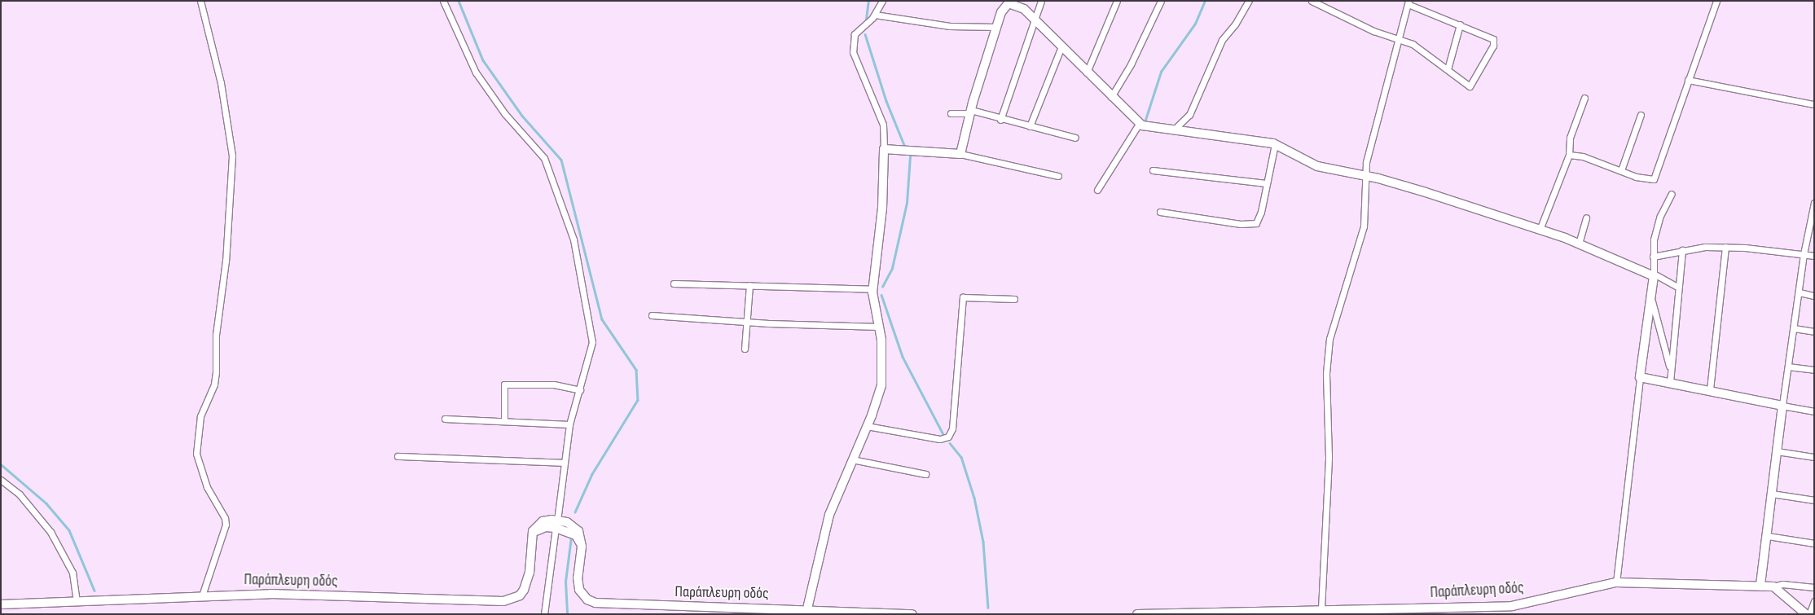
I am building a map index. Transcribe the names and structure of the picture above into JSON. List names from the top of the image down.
{
  "streets": {
    "street": ["Παράπλευρη οδός"]
  }
}
